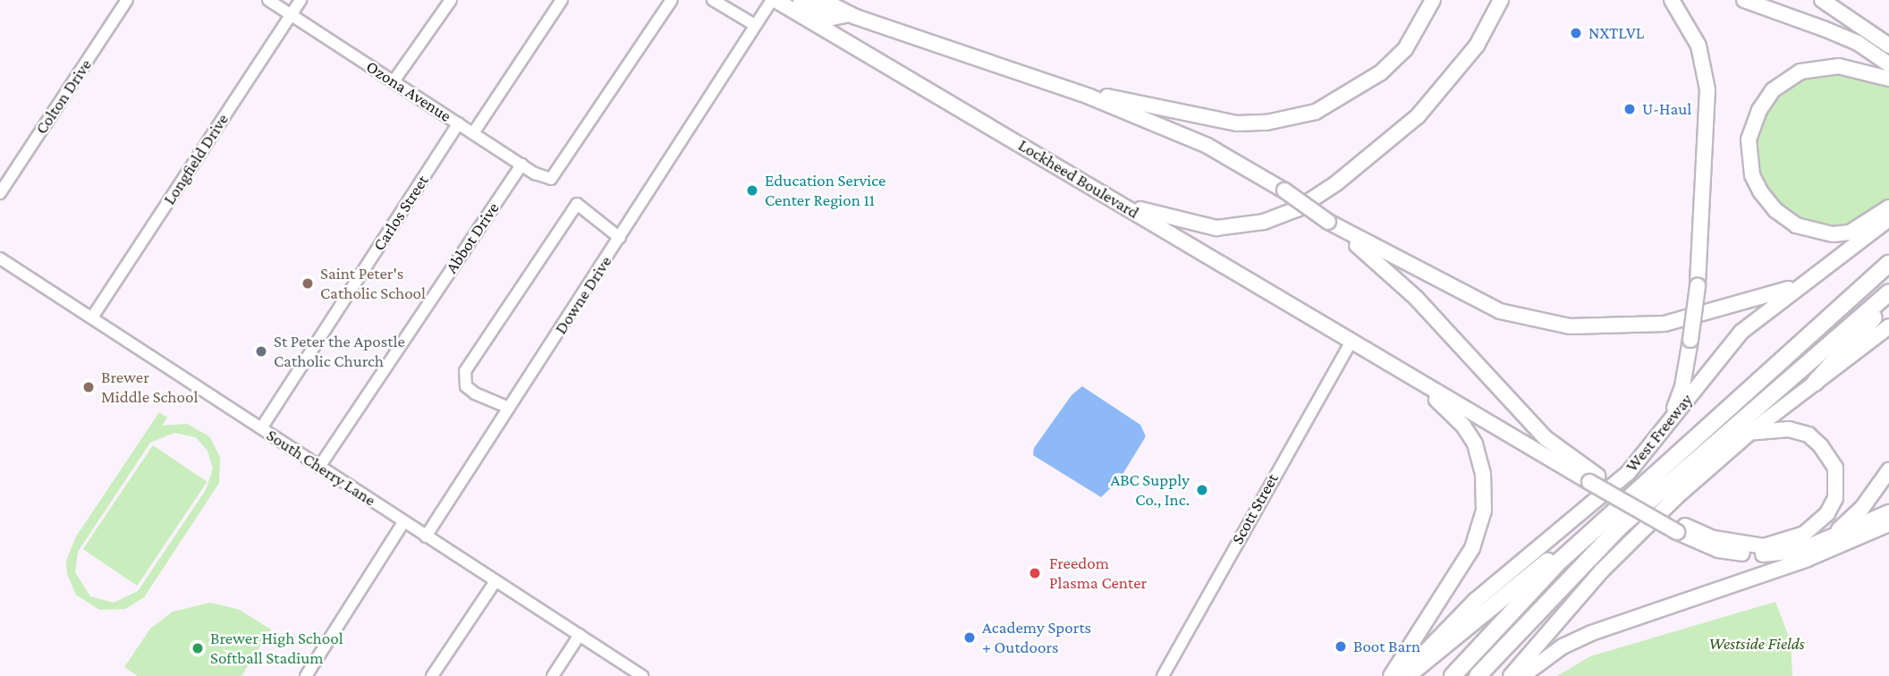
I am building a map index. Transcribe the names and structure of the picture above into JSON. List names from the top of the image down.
{
  "streets": {
    "highway": ["West Freeway"],
    "main road": ["Lockheed Boulevard"],
    "street": [
      "Ozona Avenue",
      "Colton Drive",
      "Longfield Drive",
      "Carlos Street",
      "Abbot Drive",
      "Downe Drive",
      "South Cherry Lane",
      "Scott Street"
    ]
  },
  "crossings": [
    ["Ozona Avenue", "Longfield Drive"],
    ["Ozona Avenue", "Carlos Street"],
    ["Ozona Avenue", "Abbot Drive"],
    ["Longfield Drive", "South Cherry Lane"],
    ["Lockheed Boulevard", "Downe Drive"],
    ["Lockheed Boulevard", "Scott Street"],
    ["Carlos Street", "South Cherry Lane"],
    ["Abbot Drive", "South Cherry Lane"],
    ["Downe Drive", "South Cherry Lane"]
  ],
  "parks": ["Westside Fields"],
  "places": [
    "NXTLVL",
    "U-Haul",
    "Education Service Center Region 11",
    "Saint Peter's Catholic School",
    "St Peter the Apostle Catholic Church",
    "Brewer Middle School",
    "ABC Supply Co., Inc.",
    "Freedom Plasma Center",
    "Academy Sports + Outdoors",
    "Boot Barn",
    "Brewer High School Softball Stadium"
  ]
}
